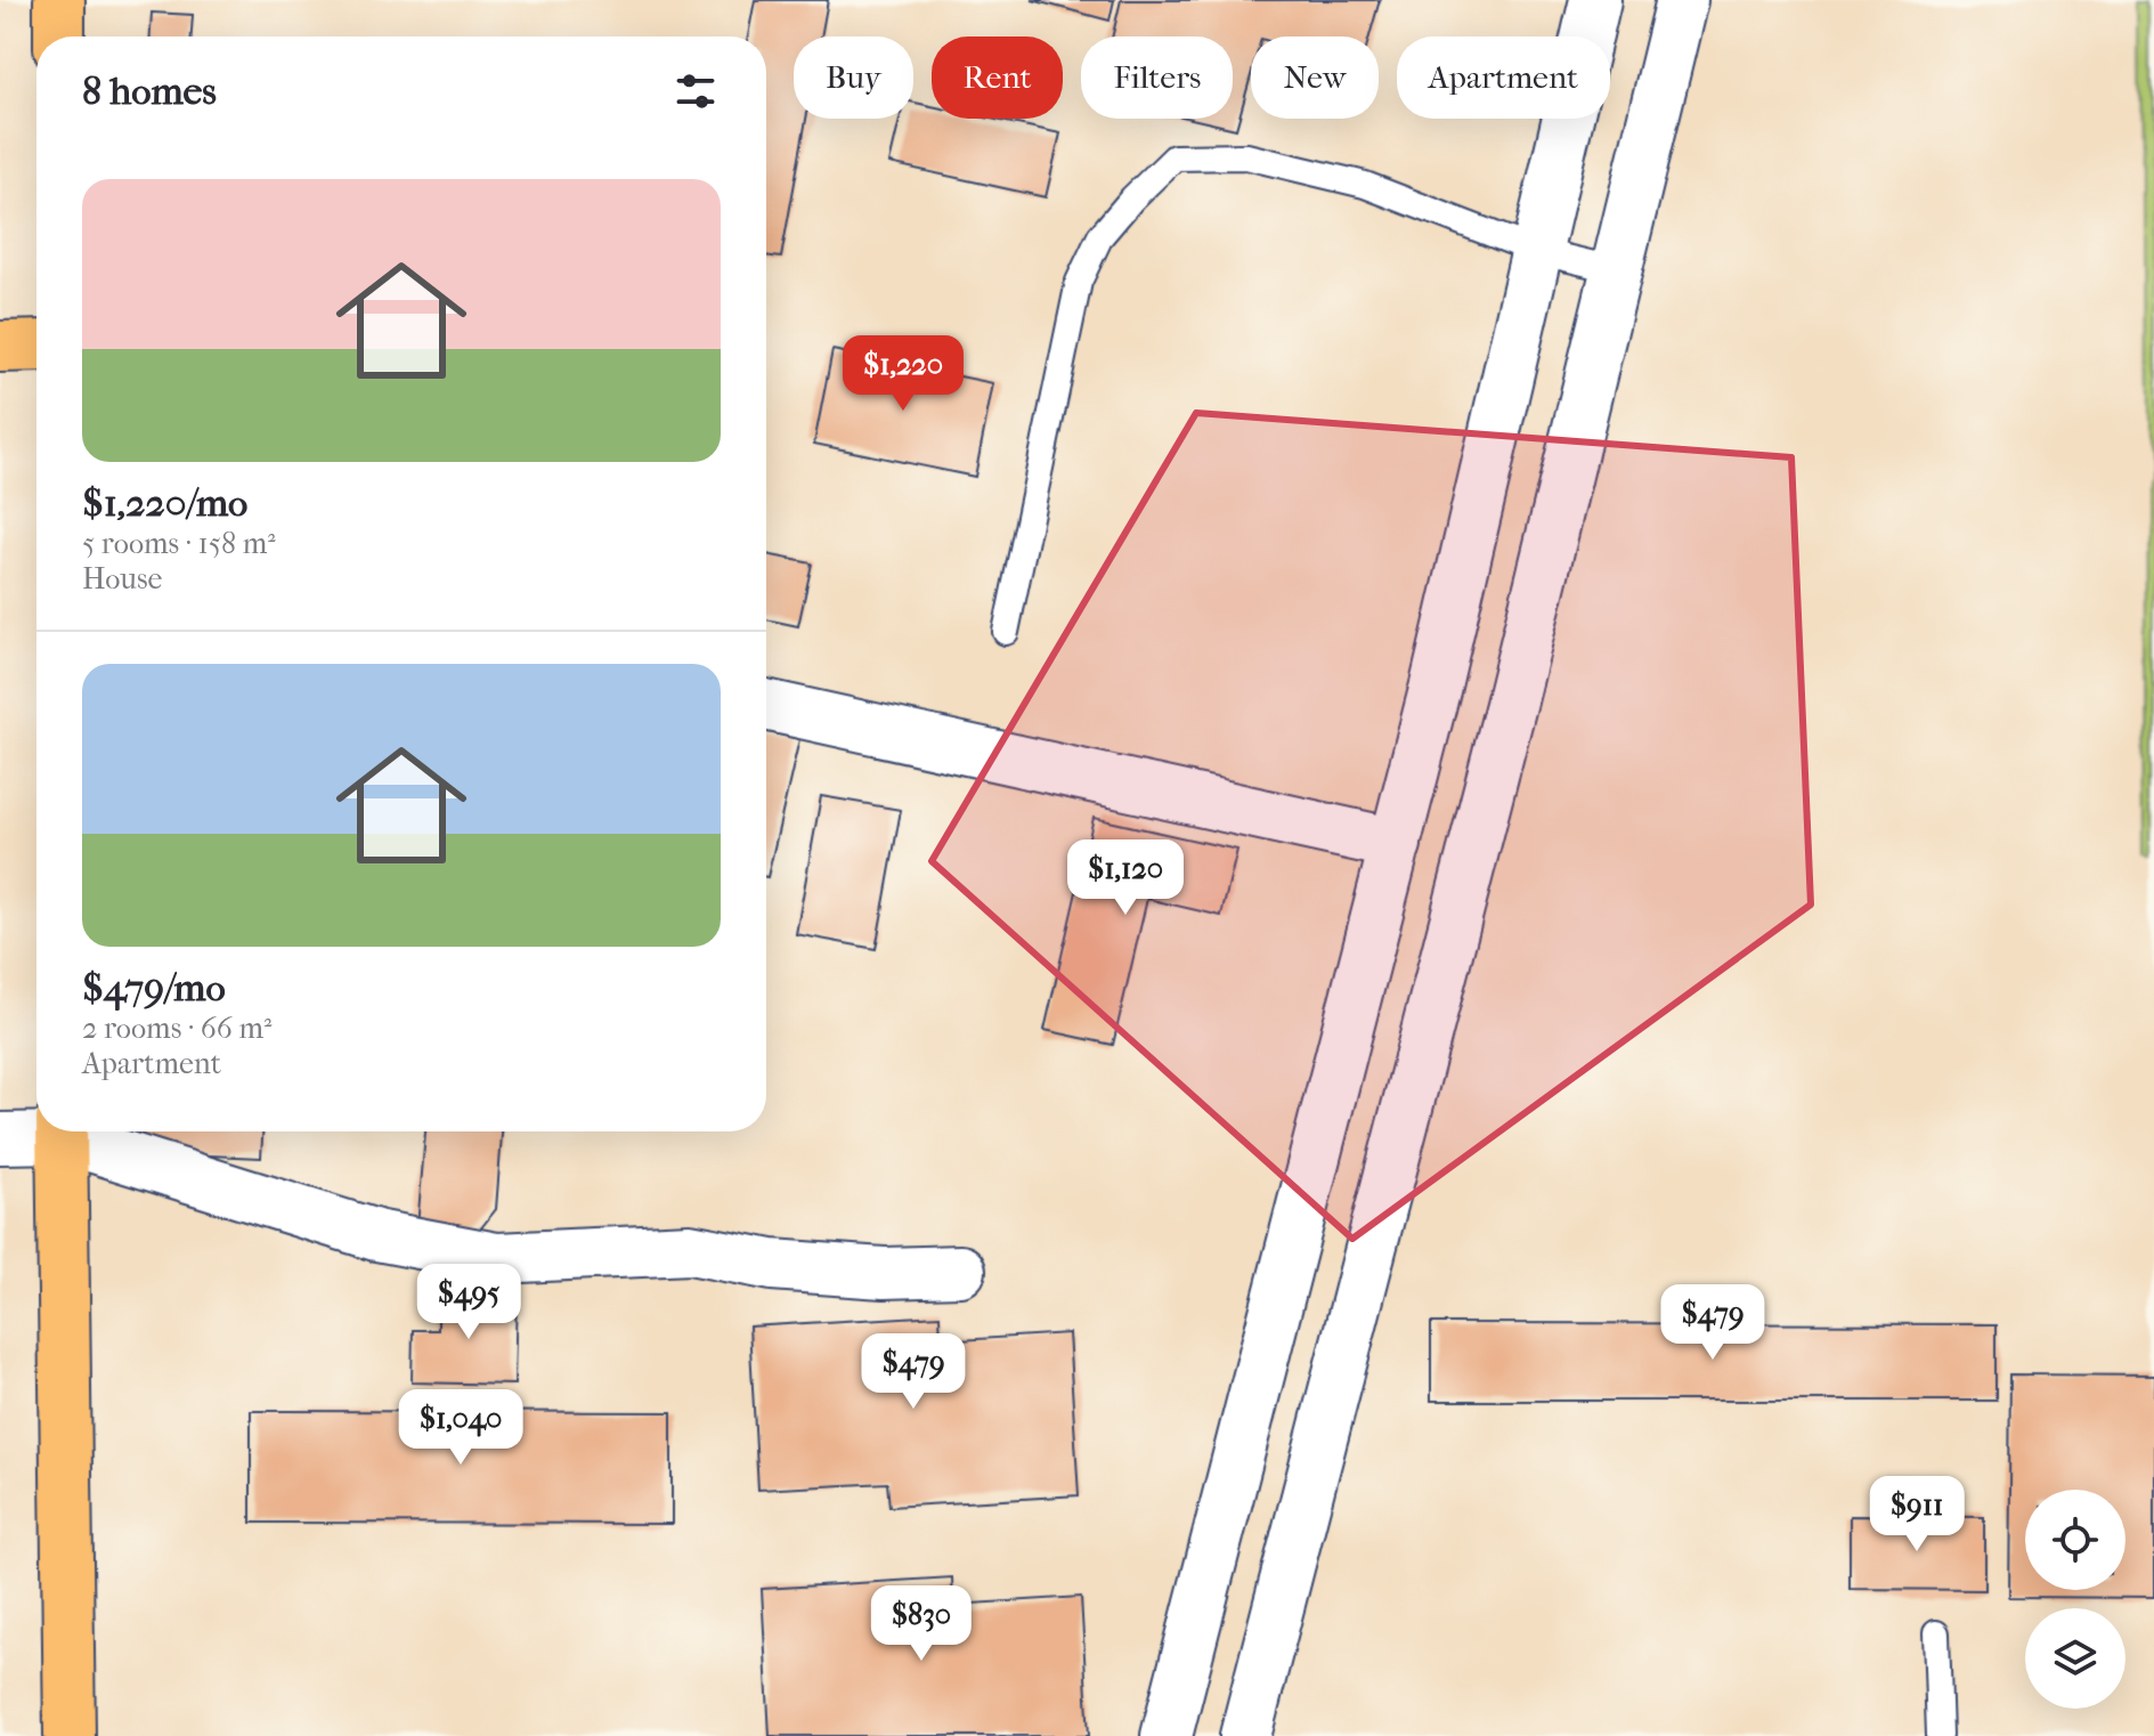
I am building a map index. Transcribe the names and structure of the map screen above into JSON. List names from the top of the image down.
{
  "page": {
    "chip": [
      "Buy",
      "Rent",
      "Filters",
      "New",
      "Apartment"
    ],
    "heading": "8 homes",
    "list": [
      {
        "name": "$1,220/mo",
        "note": "5 rooms · 158 m² · House"
      },
      {
        "name": "$479/mo",
        "note": "2 rooms · 66 m² · Apartment"
      }
    ],
    "price": [
      "$1,220",
      "$1,120",
      "$495",
      "$479",
      "$479",
      "$1,040",
      "$911",
      "$830"
    ]
  }
}
